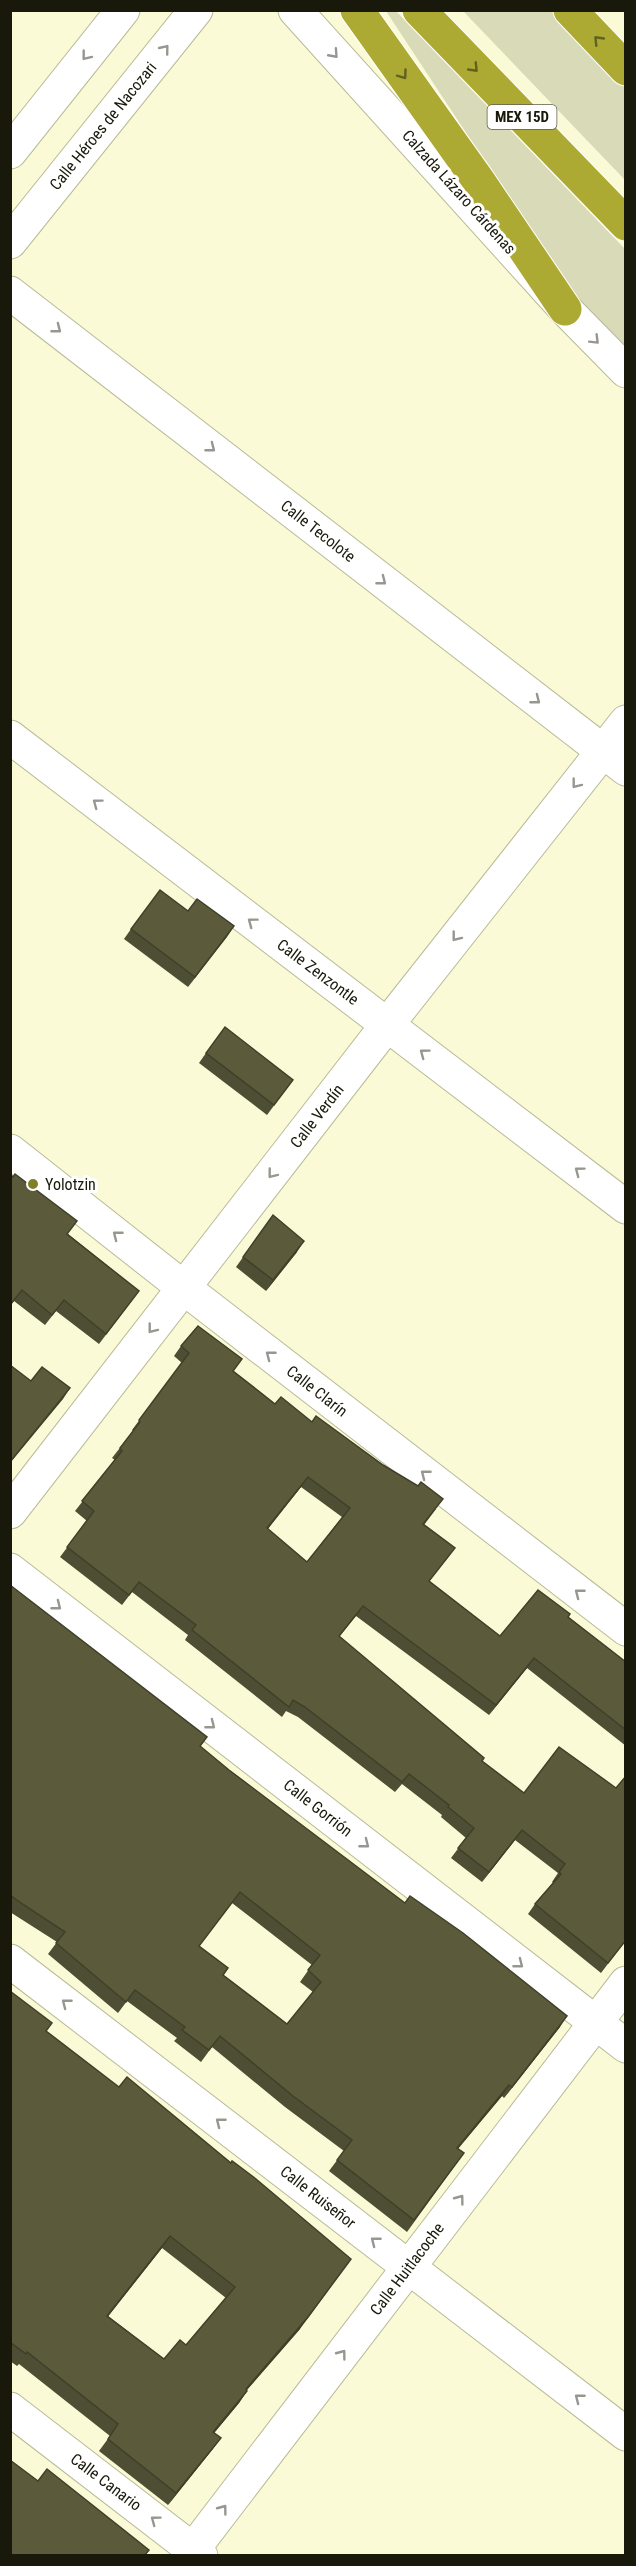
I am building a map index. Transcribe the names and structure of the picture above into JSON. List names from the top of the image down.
{
  "streets": {
    "highway": ["MEX 15D"],
    "street": [
      "Calle Héroes de Nacozari",
      "Calzada Lázaro Cárdenas",
      "Calle Tecolote",
      "Calle Zenzontle",
      "Calle Verdín",
      "Calle Clarín",
      "Calle Gorrión",
      "Calle Ruiseñor",
      "Calle Huitlacoche",
      "Calle Canario"
    ]
  },
  "crossings": [
    ["Calle Tecolote", "Calle Verdín"],
    ["Calle Zenzontle", "Calle Verdín"],
    ["Calle Verdín", "Calle Clarín"],
    ["Calle Gorrión", "Calle Huitlacoche"],
    ["Calle Ruiseñor", "Calle Huitlacoche"],
    ["Calle Huitlacoche", "Calle Canario"]
  ],
  "one_way": [
    "Calzada Lázaro Cárdenas",
    "Calle Tecolote",
    "Calle Zenzontle",
    "Calle Verdín",
    "Calle Clarín",
    "Calle Gorrión",
    "Calle Ruiseñor",
    "Calle Huitlacoche",
    "Calle Canario"
  ],
  "places": ["Yolotzin"]
}
